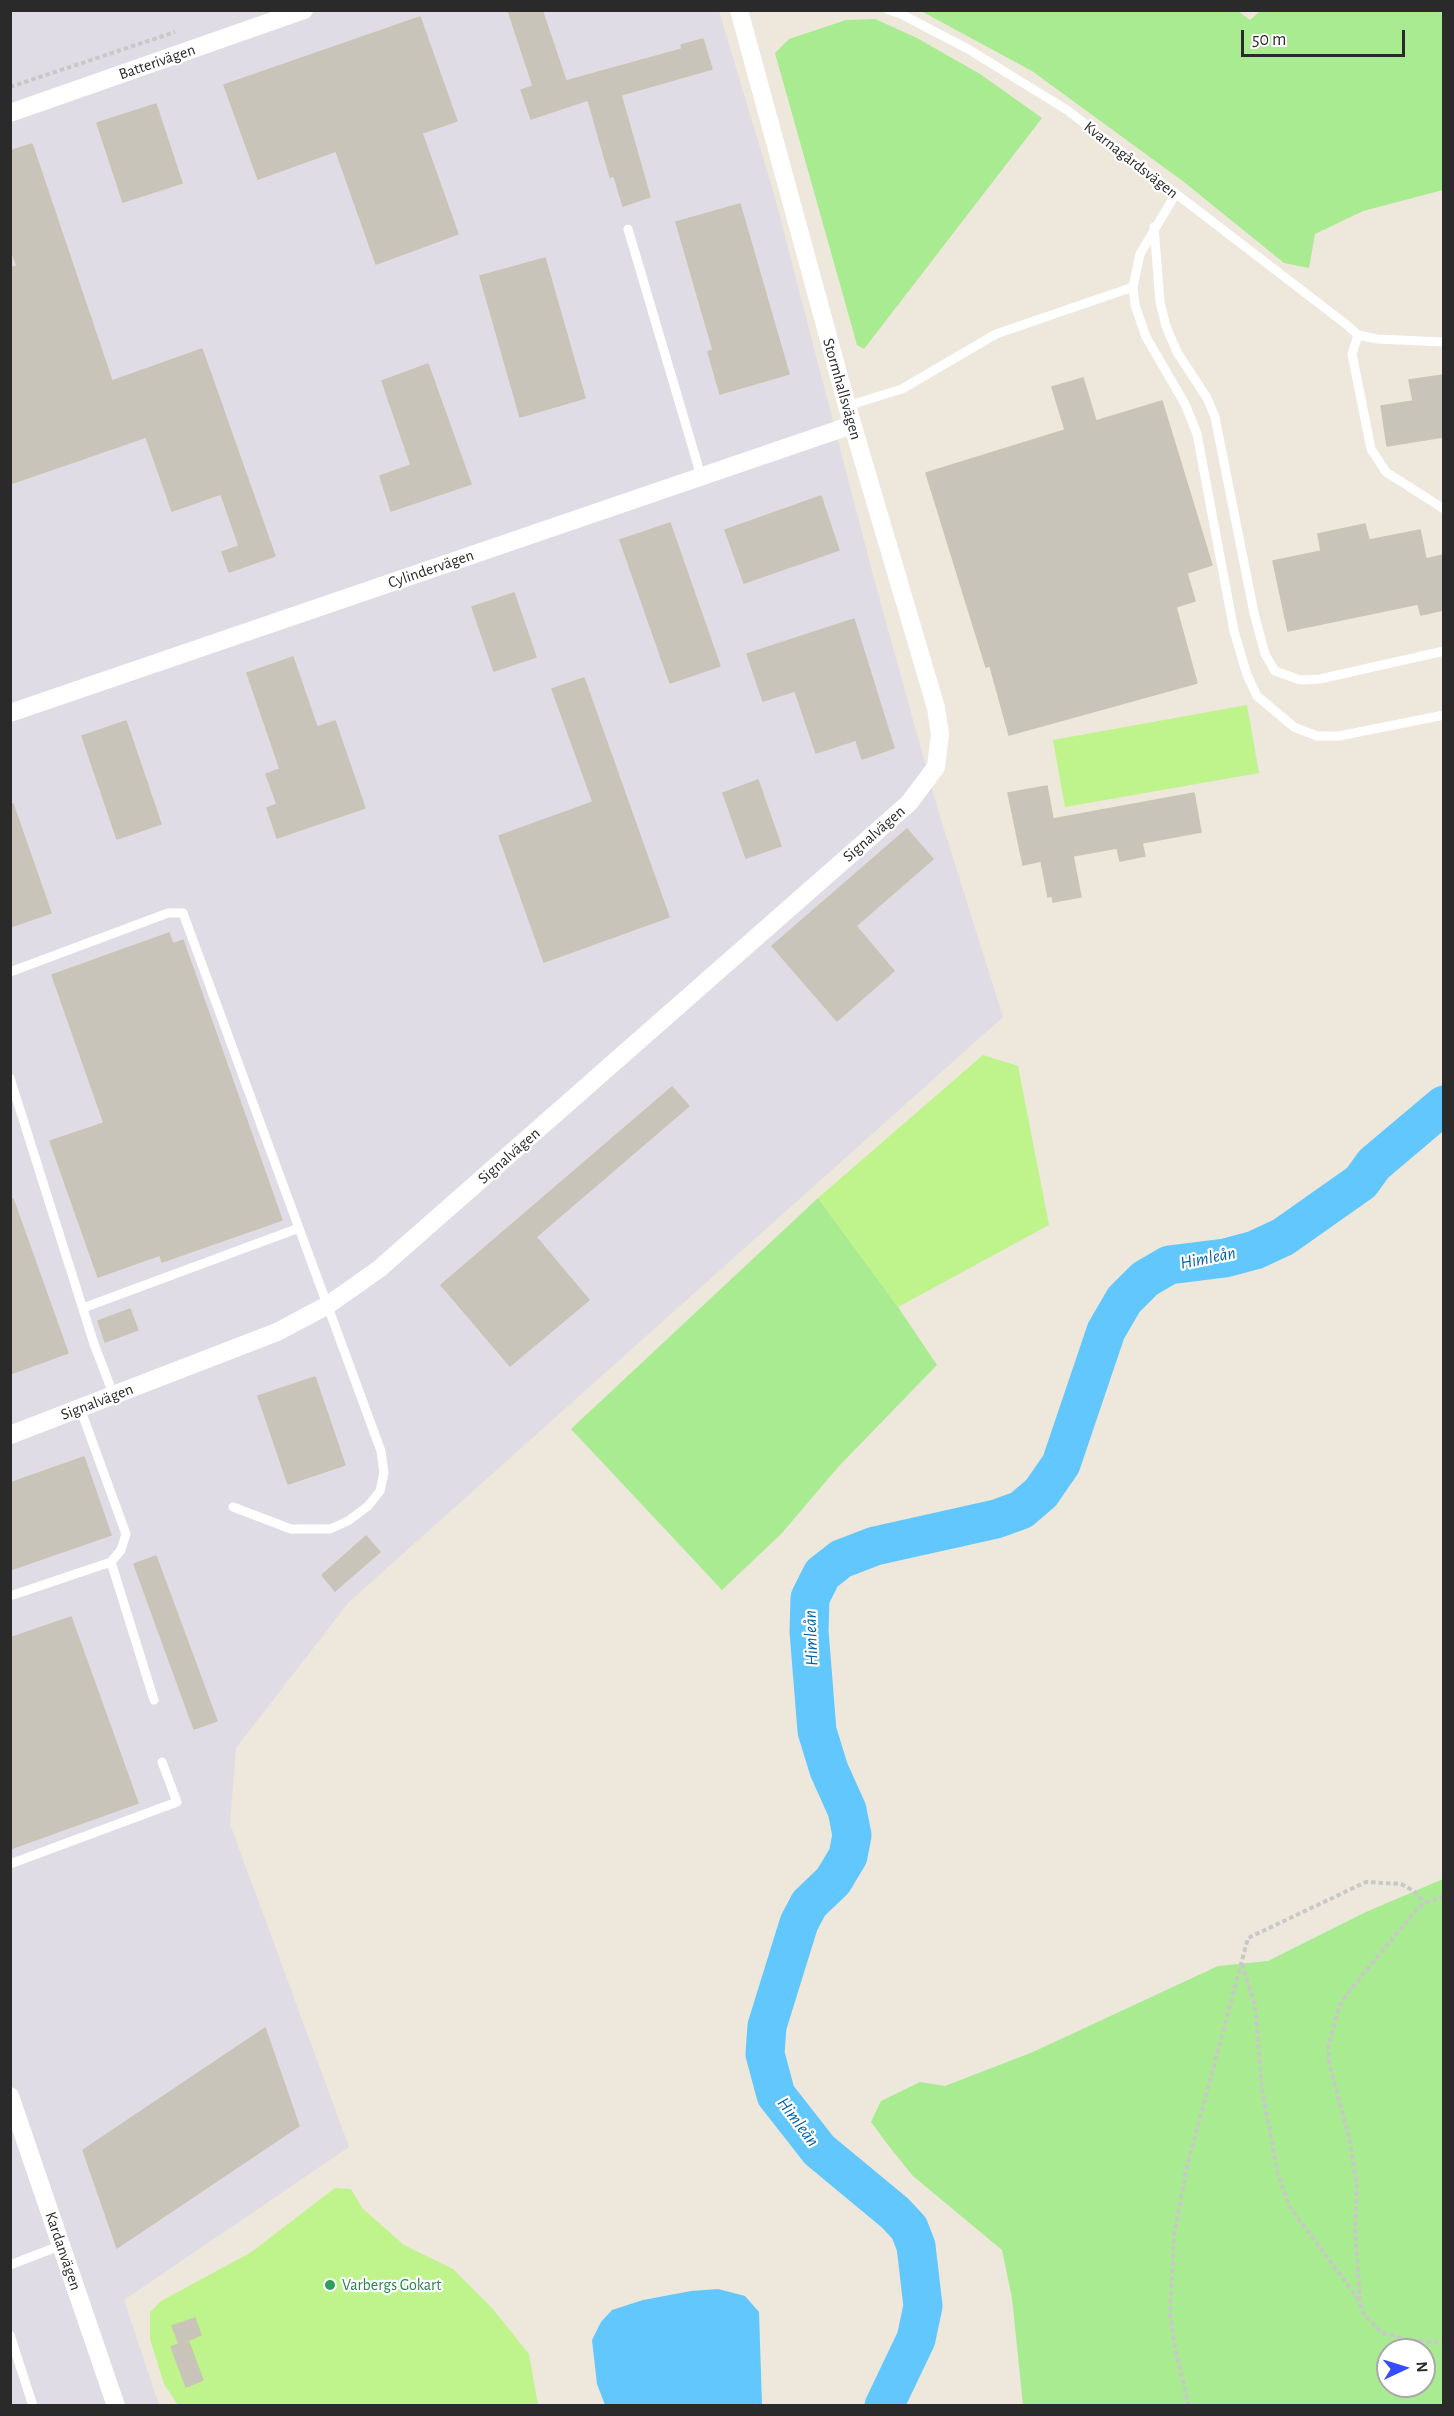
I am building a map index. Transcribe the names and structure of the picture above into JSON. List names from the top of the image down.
{
  "streets": {
    "street": [
      "Batterivägen",
      "Stormhallsvägen",
      "Cylindervägen",
      "Signalvägen",
      "Kardanvägen"
    ],
    "lane": ["Kvarnagårdsvägen"]
  },
  "crossings": [
    ["Stormhallsvägen", "Cylindervägen"],
    ["Stormhallsvägen", "Signalvägen"]
  ],
  "water": ["Himleån"],
  "places": ["Varbergs Gokart"],
  "scale_bar": "50 m",
  "north": "right"
}
